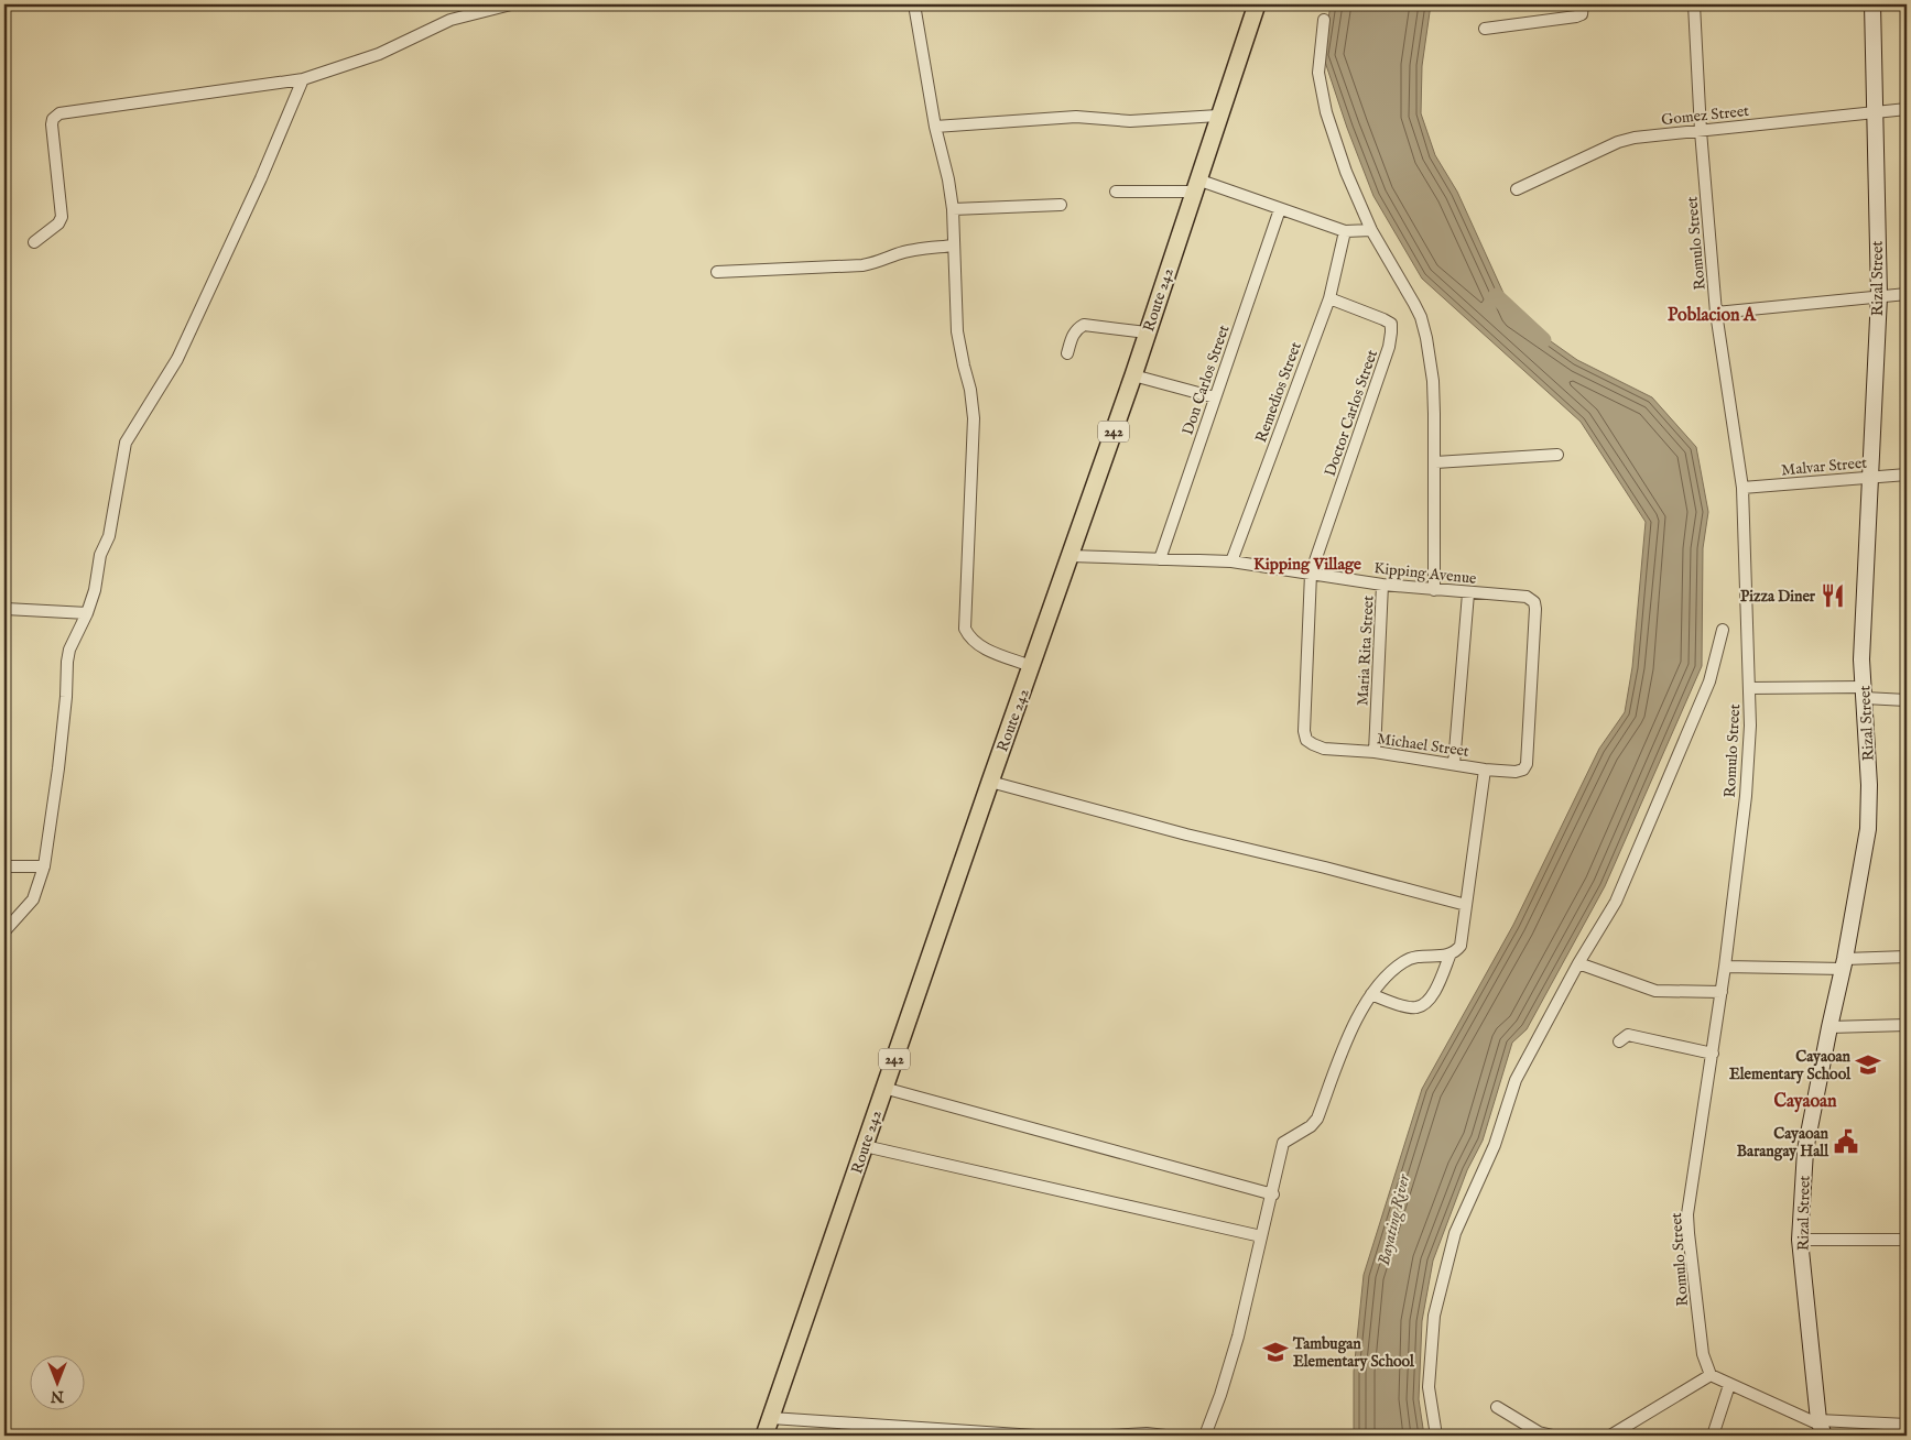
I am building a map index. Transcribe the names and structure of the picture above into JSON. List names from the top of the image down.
{
  "streets": {
    "main road": ["Route 242", "242"],
    "street": [
      "Gomez Street",
      "Romulo Street",
      "Rizal Street",
      "Don Carlos Street",
      "Remedios Street",
      "Doctor Carlos Street",
      "Malvar Street",
      "Kipping Avenue",
      "Maria Rita Street",
      "Michael Street"
    ]
  },
  "crossings": [
    ["Gomez Street", "Romulo Street"],
    ["Gomez Street", "Rizal Street"],
    ["Romulo Street", "Malvar Street"],
    ["Rizal Street", "Malvar Street"],
    ["Don Carlos Street", "Kipping Avenue"],
    ["Remedios Street", "Doctor Carlos Street"],
    ["Remedios Street", "Kipping Avenue"],
    ["Doctor Carlos Street", "Kipping Avenue"],
    ["Doctor Carlos Street", "Michael Street"],
    ["Kipping Avenue", "Maria Rita Street"],
    ["Kipping Avenue", "Michael Street"],
    ["Maria Rita Street", "Michael Street"]
  ],
  "districts": ["Poblacion A", "Kipping Village", "Cayaoan"],
  "water": ["Bayating River"],
  "places": {
    "restaurant": ["Pizza Diner"],
    "school or university": ["Cayaoan Elementary School", "Tambugan Elementary School"],
    "public building": ["Cayaoan Barangay Hall"]
  },
  "north": "bottom"
}
